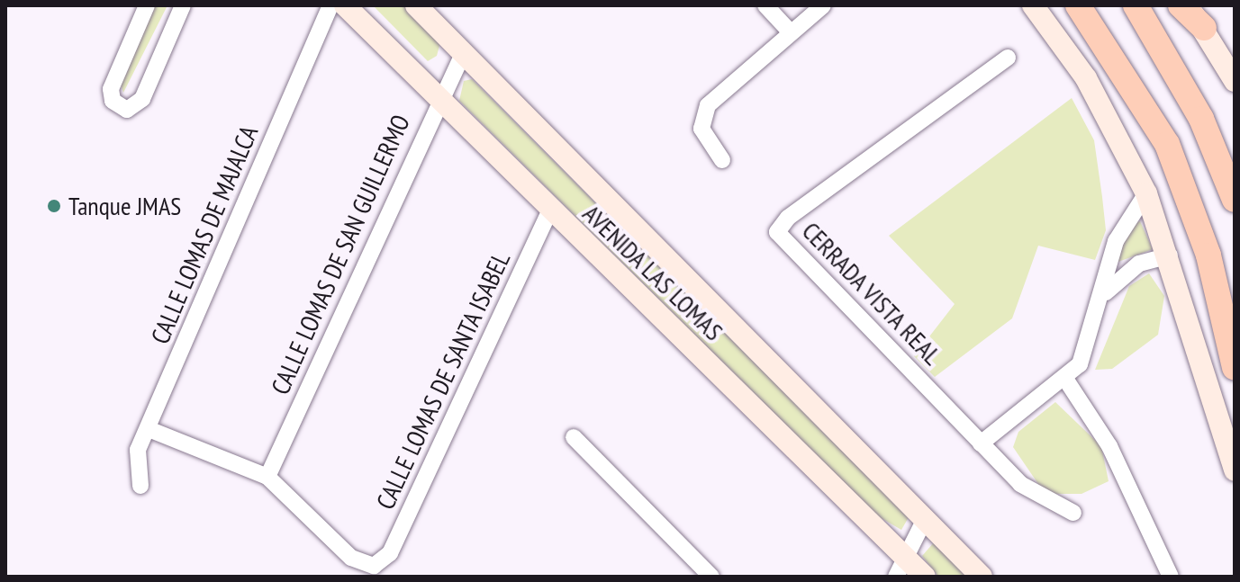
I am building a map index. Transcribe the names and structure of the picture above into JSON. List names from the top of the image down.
{
  "streets": {
    "main road": ["AVENIDA LAS LOMAS"],
    "street": [
      "CALLE LOMAS DE MAJALCA",
      "CALLE LOMAS DE SAN GUILLERMO",
      "CERRADA VISTA REAL",
      "CALLE LOMAS DE SANTA ISABEL"
    ]
  },
  "crossings": [
    ["CALLE LOMAS DE SAN GUILLERMO", "AVENIDA LAS LOMAS"],
    ["CALLE LOMAS DE SAN GUILLERMO", "CALLE LOMAS DE SANTA ISABEL"],
    ["AVENIDA LAS LOMAS", "CALLE LOMAS DE SANTA ISABEL"]
  ],
  "places": ["Tanque JMAS"]
}
